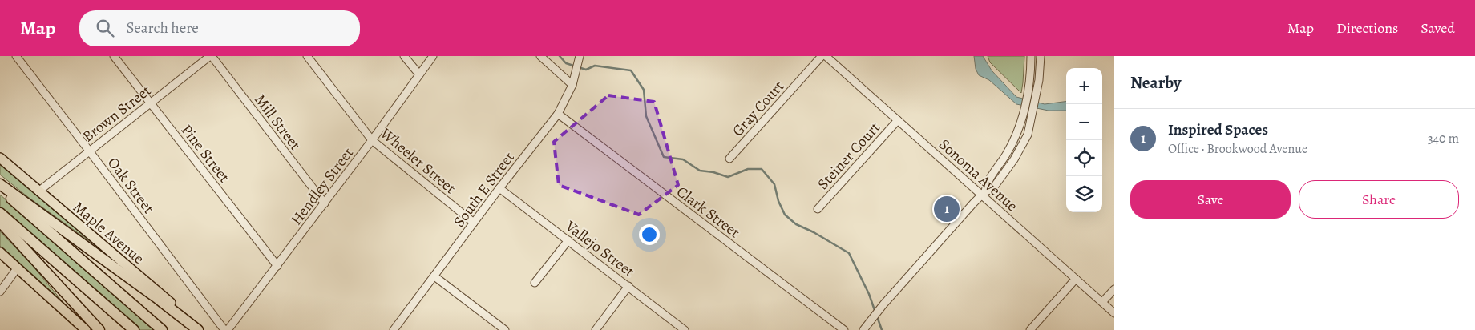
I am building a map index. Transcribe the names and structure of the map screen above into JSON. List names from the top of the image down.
{
  "streets": {
    "main road": ["Maple Avenue"],
    "street": [
      "Gray Court",
      "Brown Street",
      "Mill Street",
      "Pine Street",
      "Steiner Court",
      "Wheeler Street",
      "Sonoma Avenue",
      "Oak Street",
      "Hendley Street",
      "South E Street",
      "Clark Street",
      "Vallejo Street"
    ]
  },
  "crossings": [
    ["Brown Street", "Mill Street"],
    ["Brown Street", "Pine Street"],
    ["Brown Street", "Oak Street"],
    ["Brown Street", "Maple Avenue"],
    ["Mill Street", "Hendley Street"],
    ["Pine Street", "Hendley Street"],
    ["Steiner Court", "Sonoma Avenue"],
    ["Wheeler Street", "Hendley Street"],
    ["Wheeler Street", "South E Street"],
    ["South E Street", "Clark Street"],
    ["South E Street", "Vallejo Street"]
  ],
  "page": {
    "header": "Map",
    "search": "Search here",
    "nav": ["Map", "Directions", "Saved"],
    "heading": "Nearby",
    "map_buttons": ["+", "−"],
    "list": [
      {
        "mark": "1",
        "name": "Inspired Spaces",
        "note": "Office · Brookwood Avenue",
        "value": "340 m"
      }
    ],
    "buttons": ["Save", "Share"],
    "pins": "1"
  }
}
